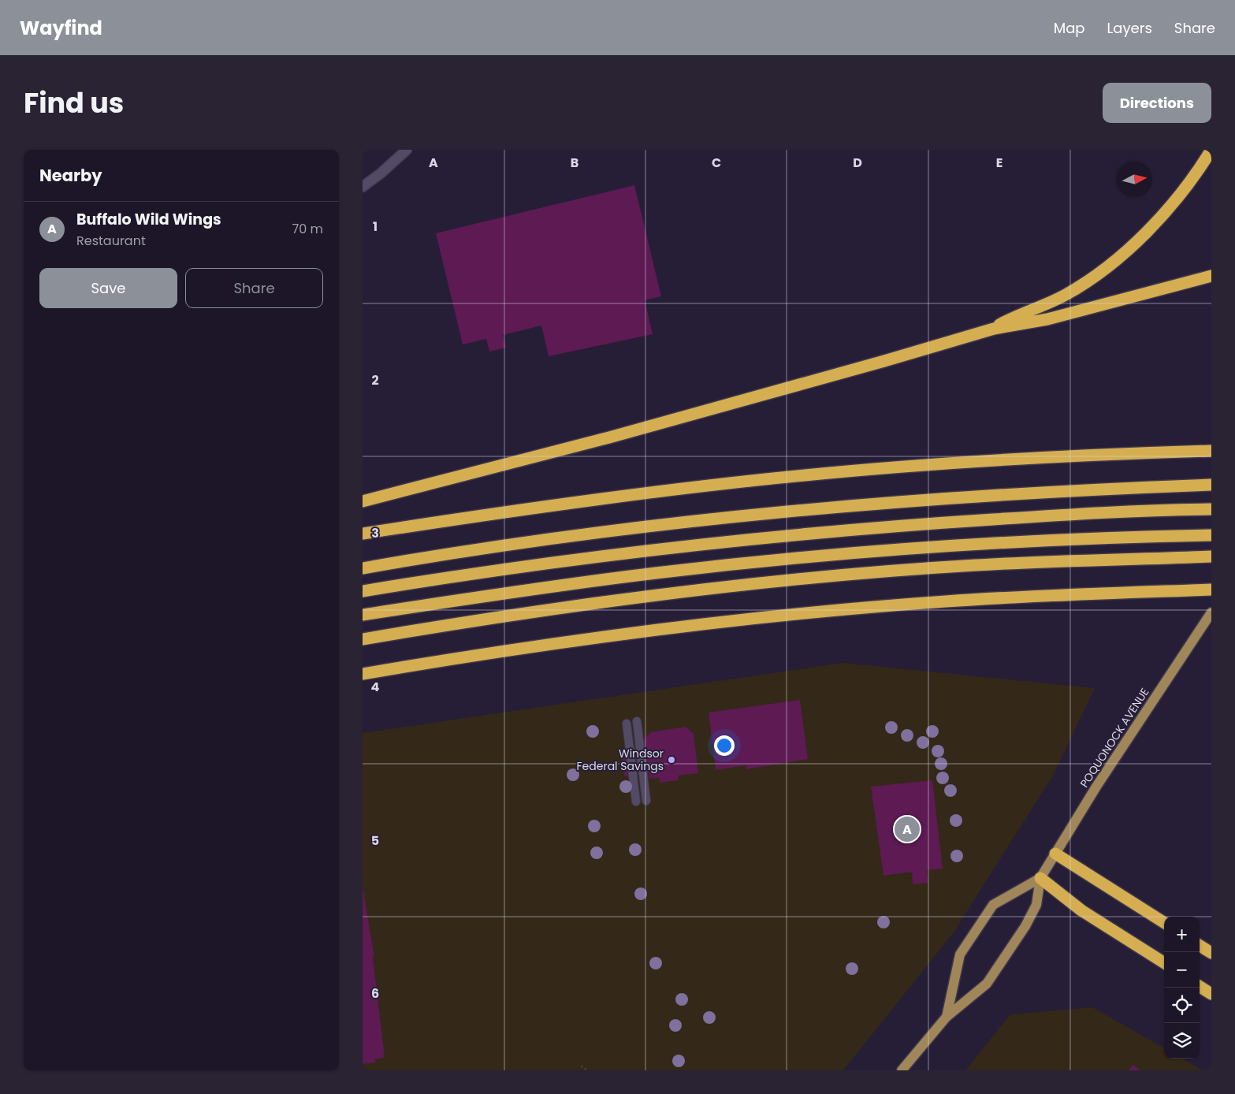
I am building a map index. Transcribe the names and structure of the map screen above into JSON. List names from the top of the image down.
{
  "streets": {
    "main road": ["POQUONOCK AVENUE"]
  },
  "places": ["Windsor Federal Savings"],
  "north": "right",
  "page": {
    "header": "Wayfind",
    "nav": ["Map", "Layers", "Share"],
    "title": "Find us",
    "buttons": [
      "Directions",
      ["Save", "Share"]
    ],
    "heading": "Nearby",
    "list": [
      {
        "mark": "A",
        "name": "Buffalo Wild Wings",
        "note": "Restaurant",
        "value": "70 m"
      }
    ],
    "pins": "A",
    "map_buttons": ["+", "−"]
  },
  "grid": {
    "columns": [
      "A",
      "B",
      "C",
      "D",
      "E"
    ],
    "rows": [
      "1",
      "2",
      "3",
      "4",
      "5",
      "6"
    ]
  }
}
